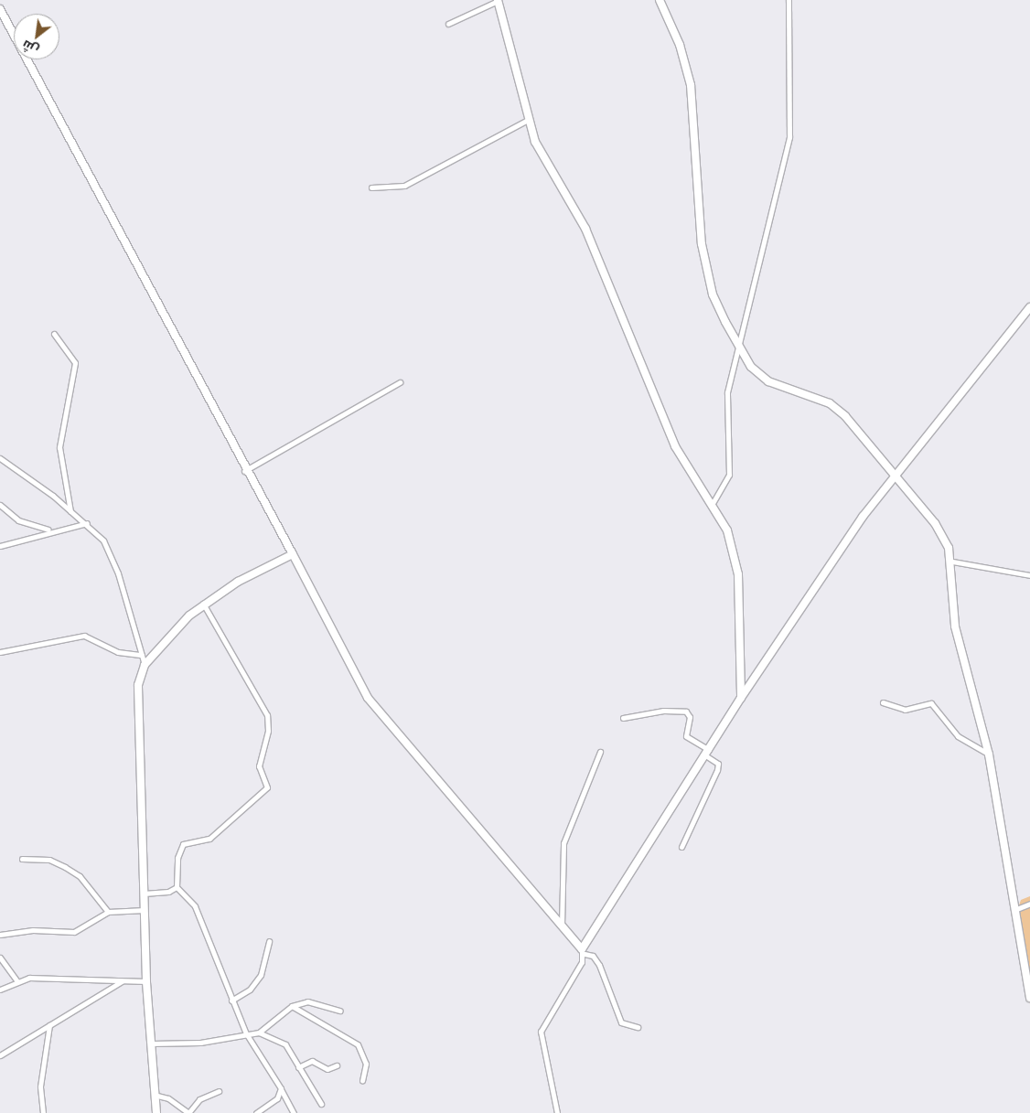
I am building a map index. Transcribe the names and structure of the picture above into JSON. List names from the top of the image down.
{
  "north": "bottom left"
}
